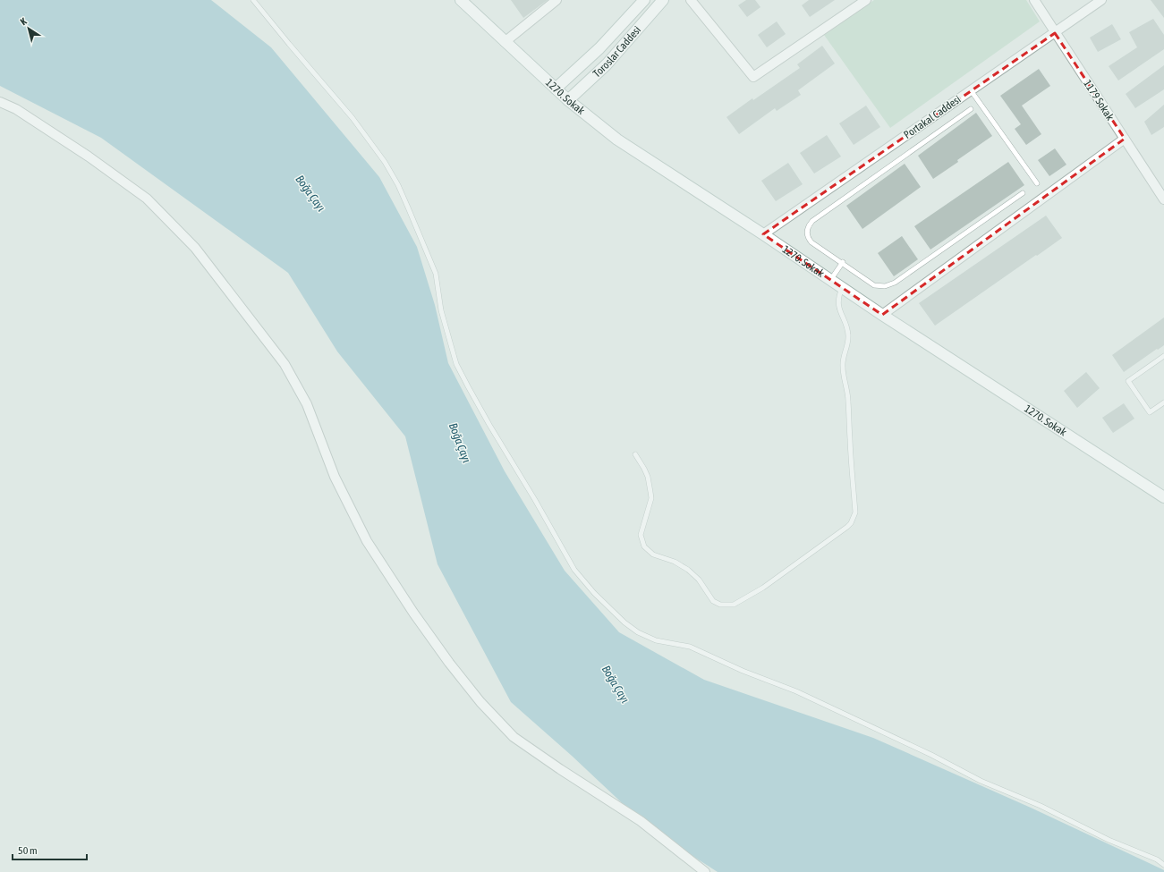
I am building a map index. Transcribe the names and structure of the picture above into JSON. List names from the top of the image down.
{
  "streets": {
    "street": [
      "Toroslar Caddesi",
      "1270. Sokak",
      "1179 Sokak",
      "Portakal Caddesi"
    ]
  },
  "crossings": [
    ["Toroslar Caddesi", "1270. Sokak"],
    ["1270. Sokak", "Portakal Caddesi"],
    ["1179 Sokak", "Portakal Caddesi"]
  ],
  "water": ["Boğa Çayı"],
  "scale_bar": "50 m",
  "north": "top left"
}
